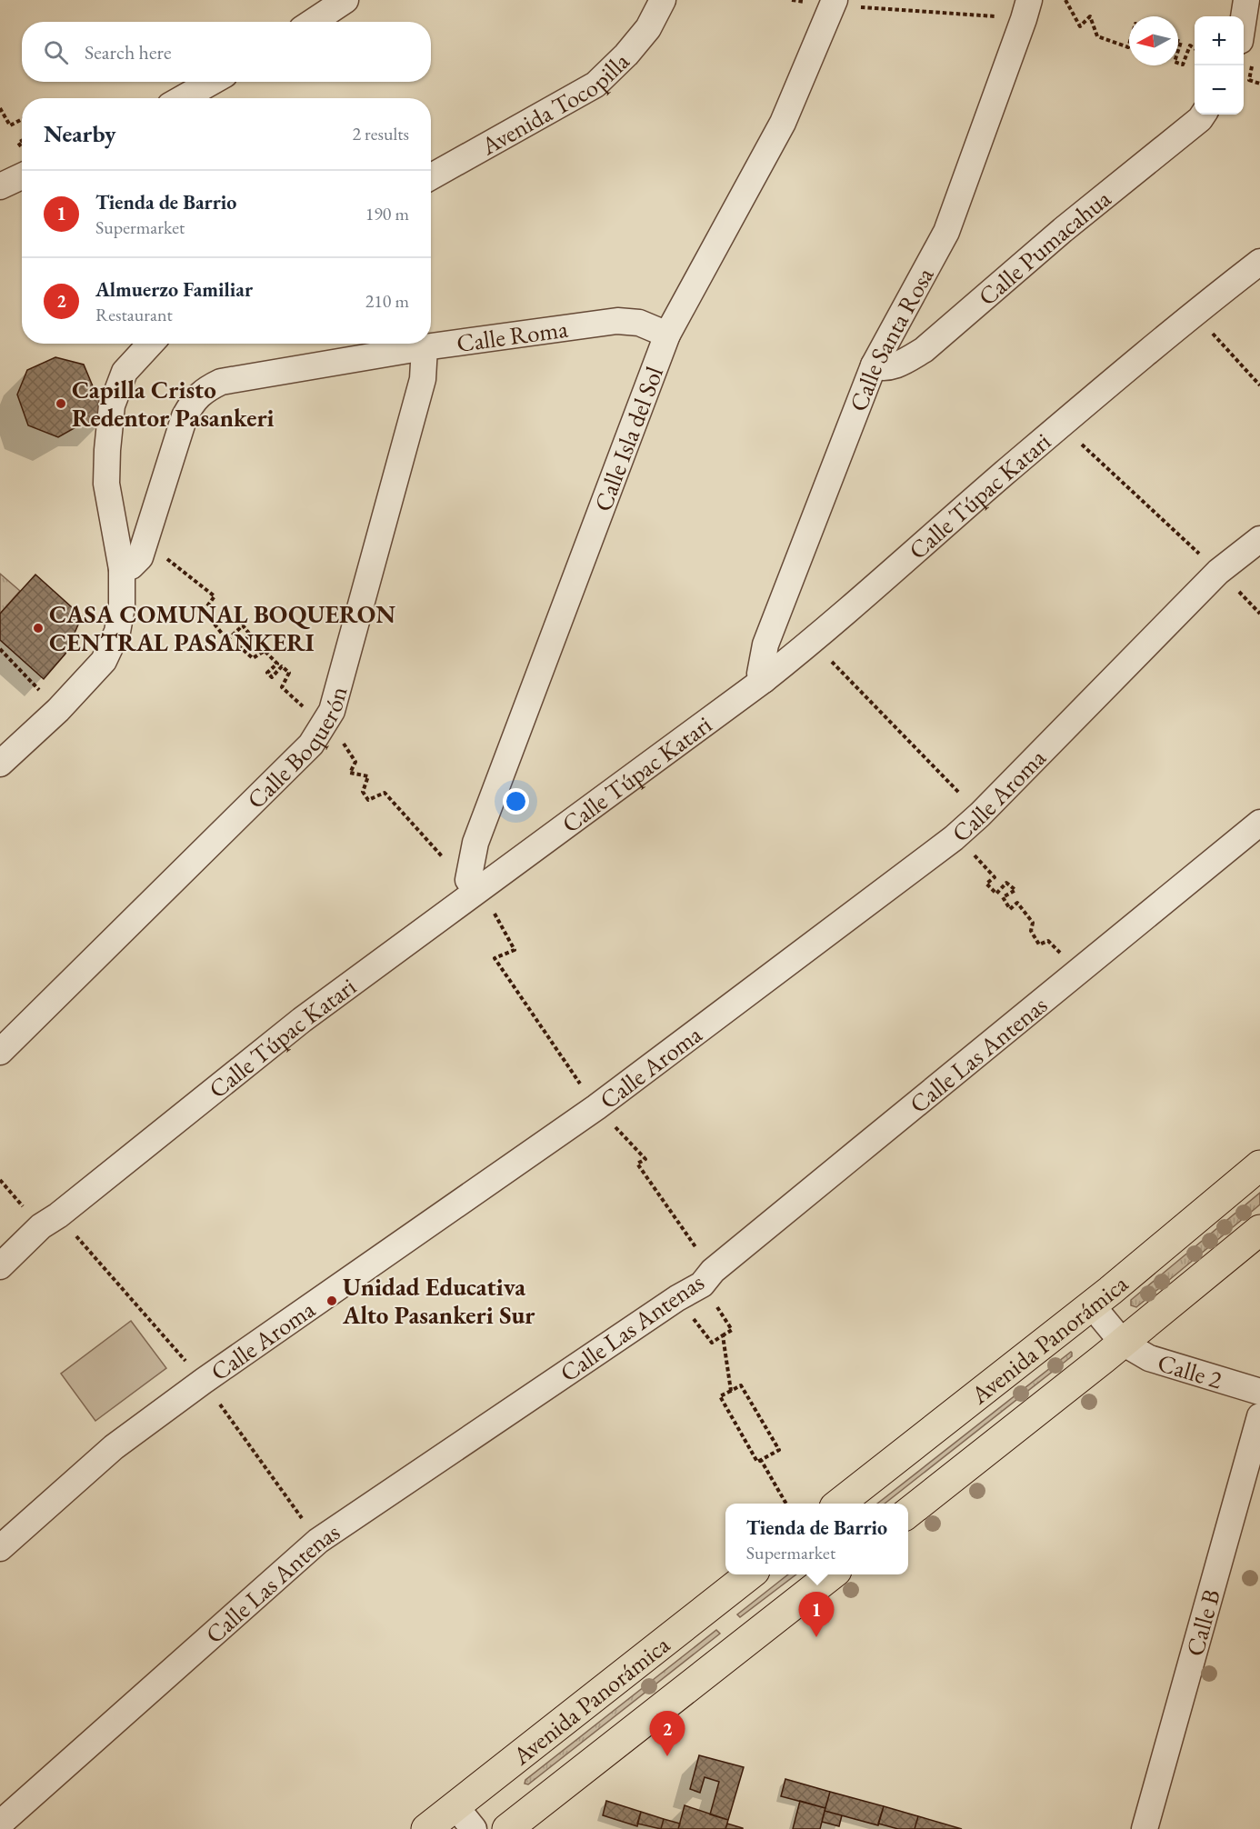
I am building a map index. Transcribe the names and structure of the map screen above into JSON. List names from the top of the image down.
{
  "streets": {
    "main road": ["Avenida Panorámica"],
    "street": [
      "Avenida Tocopilla",
      "Calle Pumacahua",
      "Calle Roma",
      "Calle Santa Rosa",
      "Calle Isla del Sol",
      "Calle Túpac Katari",
      "Calle Boquerón",
      "Calle Aroma",
      "Calle Las Antenas",
      "Calle 2",
      "Calle B"
    ]
  },
  "crossings": [
    ["Calle Pumacahua", "Calle Santa Rosa"],
    ["Calle Roma", "Calle Isla del Sol"],
    ["Calle Roma", "Calle Boquerón"],
    ["Calle Santa Rosa", "Calle Túpac Katari"],
    ["Calle Isla del Sol", "Calle Túpac Katari"],
    ["Avenida Panorámica", "Calle 2"]
  ],
  "places": ["Capilla Cristo Redentor Pasankeri", "CASA COMUNAL BOQUERON CENTRAL PASANKERI", "Unidad Educativa Alto Pasankeri Sur"],
  "north": "left",
  "page": {
    "map_buttons": ["+", "−"],
    "search": "Search here",
    "heading": ["Nearby", "2 results"],
    "list": [
      {
        "mark": "1",
        "name": "Tienda de Barrio",
        "note": "Supermarket",
        "value": "190 m"
      },
      {
        "mark": "2",
        "name": "Almuerzo Familiar",
        "note": "Restaurant",
        "value": "210 m"
      }
    ],
    "popup": ["Tienda de Barrio", "Supermarket"],
    "pins": ["1", "2"]
  }
}
